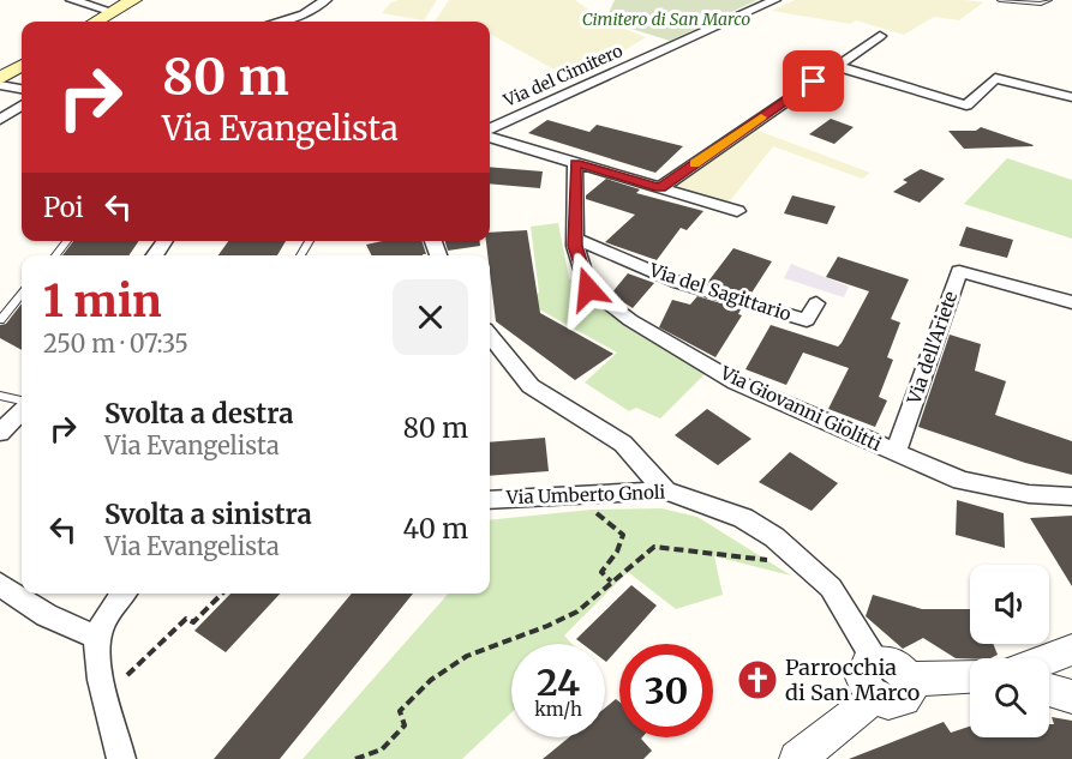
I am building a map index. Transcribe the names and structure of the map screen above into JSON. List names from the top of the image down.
{
  "streets": {
    "street": [
      "Via del Cimitero",
      "Via del Sagittario",
      "Via dell'Ariete",
      "Via Giovanni Giolitti",
      "Via Umberto Gnoli"
    ]
  },
  "crossings": [
    ["Via del Sagittario", "Via Giovanni Giolitti"],
    ["Via dell'Ariete", "Via Giovanni Giolitti"]
  ],
  "parks": ["Cimitero di San Marco"],
  "places": {
    "church": ["Parrocchia di San Marco"]
  },
  "page": {
    "turn": ["80 m", "Via Evangelista"],
    "then": "Poi",
    "heading": ["1 min", "250 m · 07:35"],
    "list": [
      {
        "name": "Svolta a destra",
        "note": "Via Evangelista",
        "value": "80 m"
      },
      {
        "name": "Svolta a sinistra",
        "note": "Via Evangelista",
        "value": "40 m"
      }
    ],
    "speed": "24 km/h",
    "limit": "30"
  }
}
